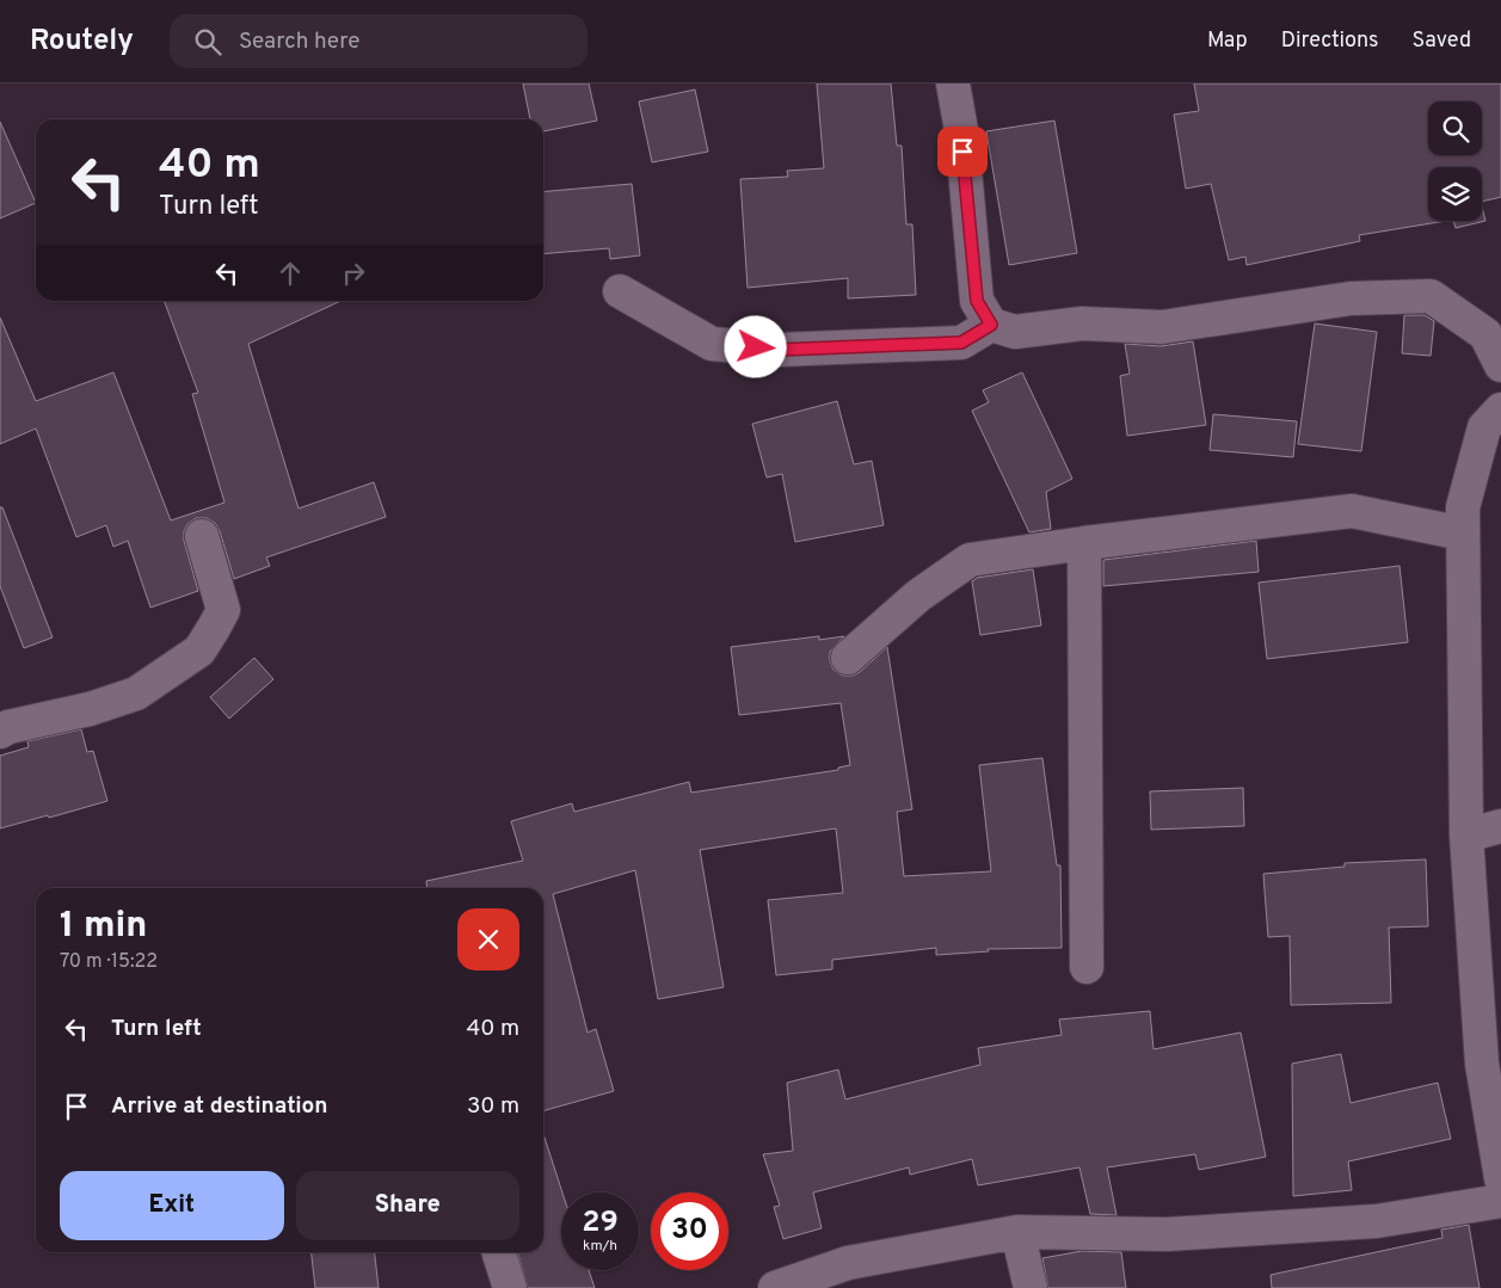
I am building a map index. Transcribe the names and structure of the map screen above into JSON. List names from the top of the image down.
{
  "page": {
    "header": "Routely",
    "search": "Search here",
    "nav": ["Map", "Directions", "Saved"],
    "turn": ["40 m", "Turn left"],
    "heading": ["1 min", "70 m · 15:22"],
    "list": [
      {
        "name": "Turn left",
        "value": "40 m"
      },
      {
        "name": "Arrive at destination",
        "value": "30 m"
      }
    ],
    "buttons": ["Exit", "Share"],
    "speed": "29 km/h",
    "limit": "30"
  }
}
